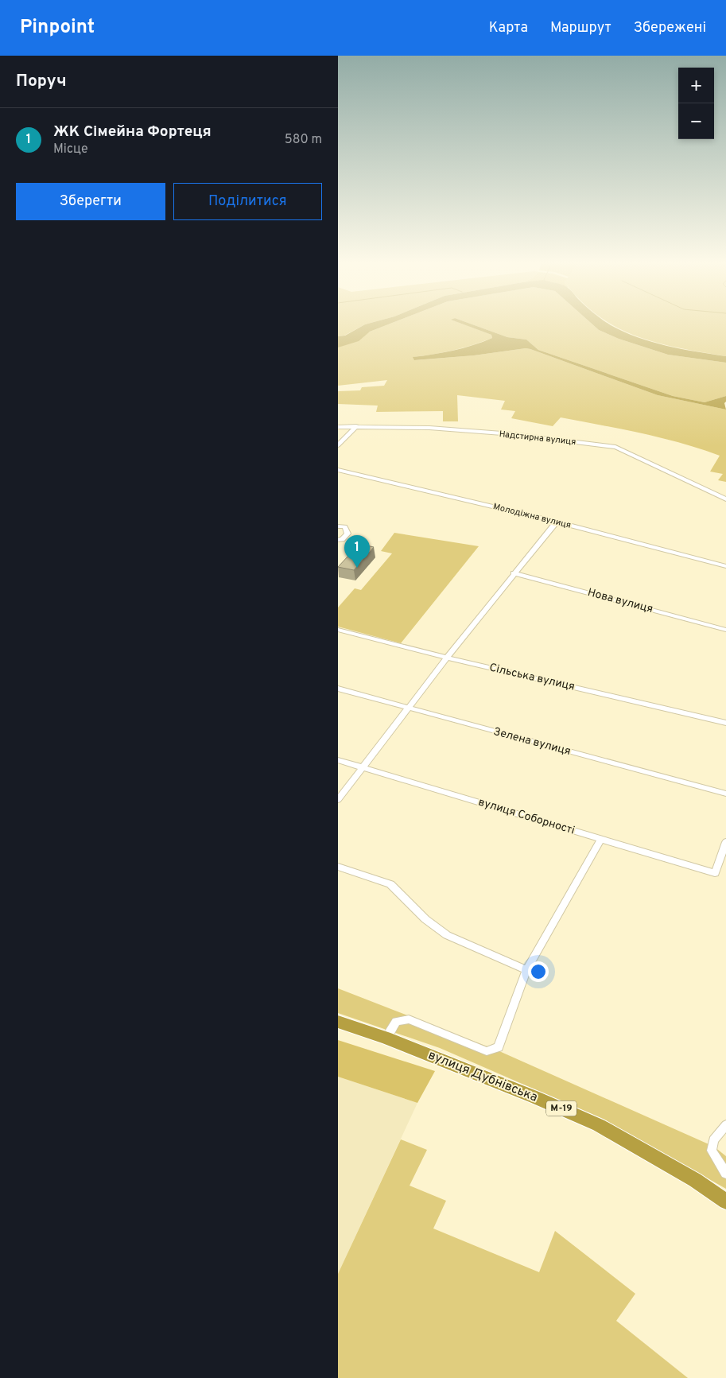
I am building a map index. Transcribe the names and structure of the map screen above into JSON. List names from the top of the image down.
{
  "streets": {
    "highway": ["вулиця Дубнівська", "М-19"],
    "street": [
      "Надстирна вулиця",
      "Молодіжна вулиця",
      "Нова вулиця",
      "Сільська вулиця",
      "Зелена вулиця",
      "вулиця Соборності"
    ]
  },
  "page": {
    "header": "Pinpoint",
    "nav": ["Карта", "Маршрут", "Збережені"],
    "heading": "Поруч",
    "map_buttons": ["+", "−"],
    "list": [
      {
        "mark": "1",
        "name": "ЖК Сімейна Фортеця",
        "note": "Місце",
        "value": "580 m"
      }
    ],
    "buttons": ["Зберегти", "Поділитися"],
    "pins": "1"
  }
}
